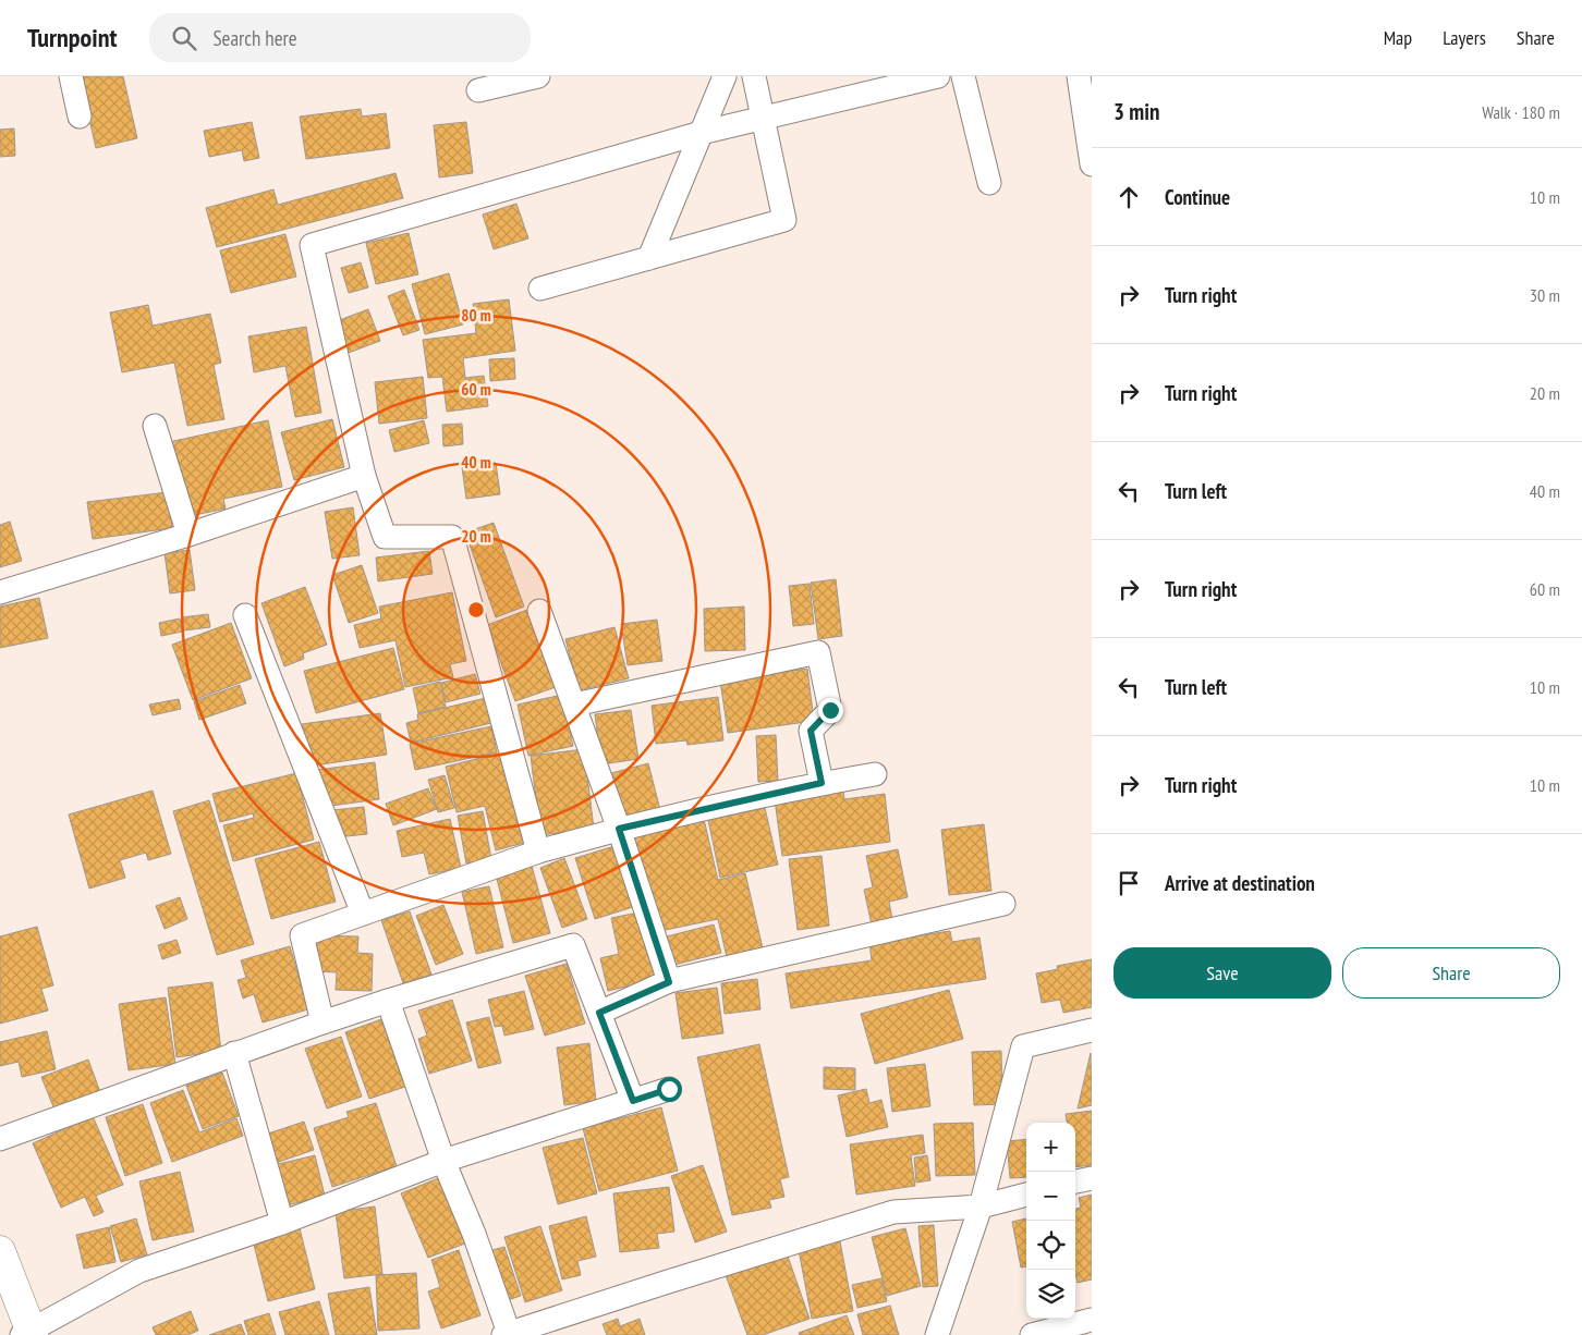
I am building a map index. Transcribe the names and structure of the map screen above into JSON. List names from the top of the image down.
{
  "page": {
    "header": "Turnpoint",
    "search": "Search here",
    "nav": ["Map", "Layers", "Share"],
    "heading": ["3 min", "Walk · 180 m"],
    "list": [
      ["Continue", "10 m"],
      ["Turn right", "30 m"],
      ["Turn right", "20 m"],
      ["Turn left", "40 m"],
      ["Turn right", "60 m"],
      ["Turn left", "10 m"],
      ["Turn right", "10 m"],
      "Arrive at destination"
    ],
    "buttons": ["Save", "Share"],
    "map_buttons": ["+", "−"]
  },
  "rings": [
    "80 m",
    "60 m",
    "40 m",
    "20 m"
  ]
}
